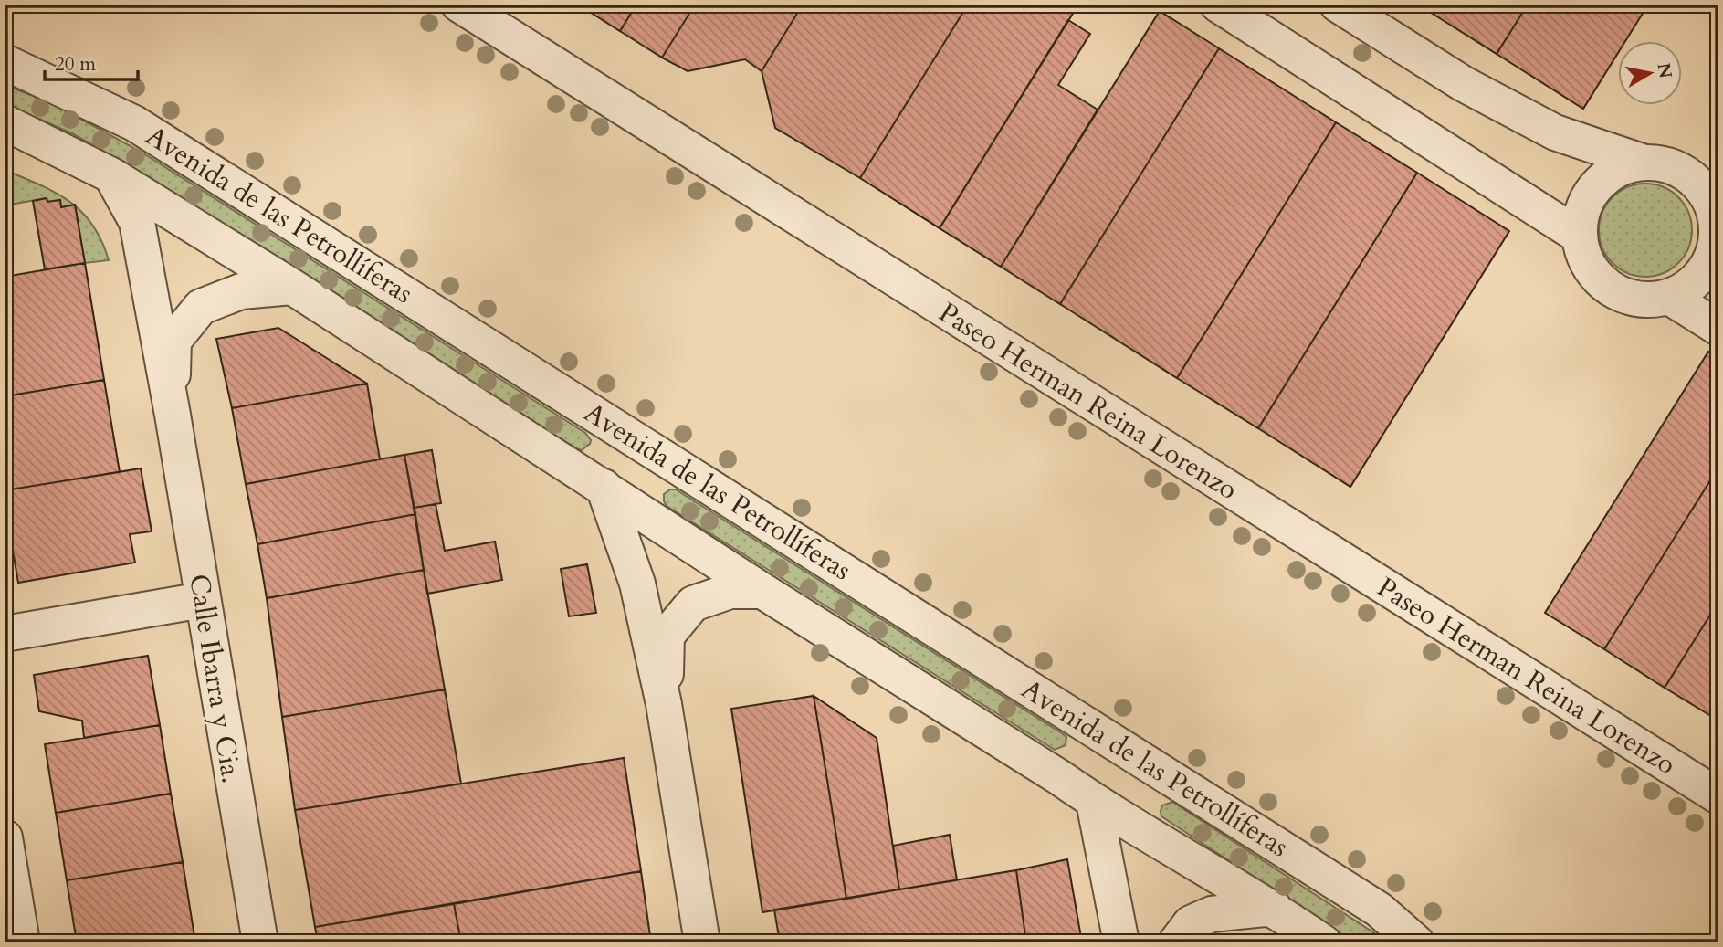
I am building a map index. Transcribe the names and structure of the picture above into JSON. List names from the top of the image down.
{
  "streets": {
    "street": ["Avenida de las Petrollíferas", "Paseo Herman Reina Lorenzo", "Calle Ibarra y Cia."]
  },
  "crossings": [
    ["Avenida de las Petrollíferas", "Calle Ibarra y Cia."]
  ],
  "scale_bar": "20 m",
  "north": "right"
}
